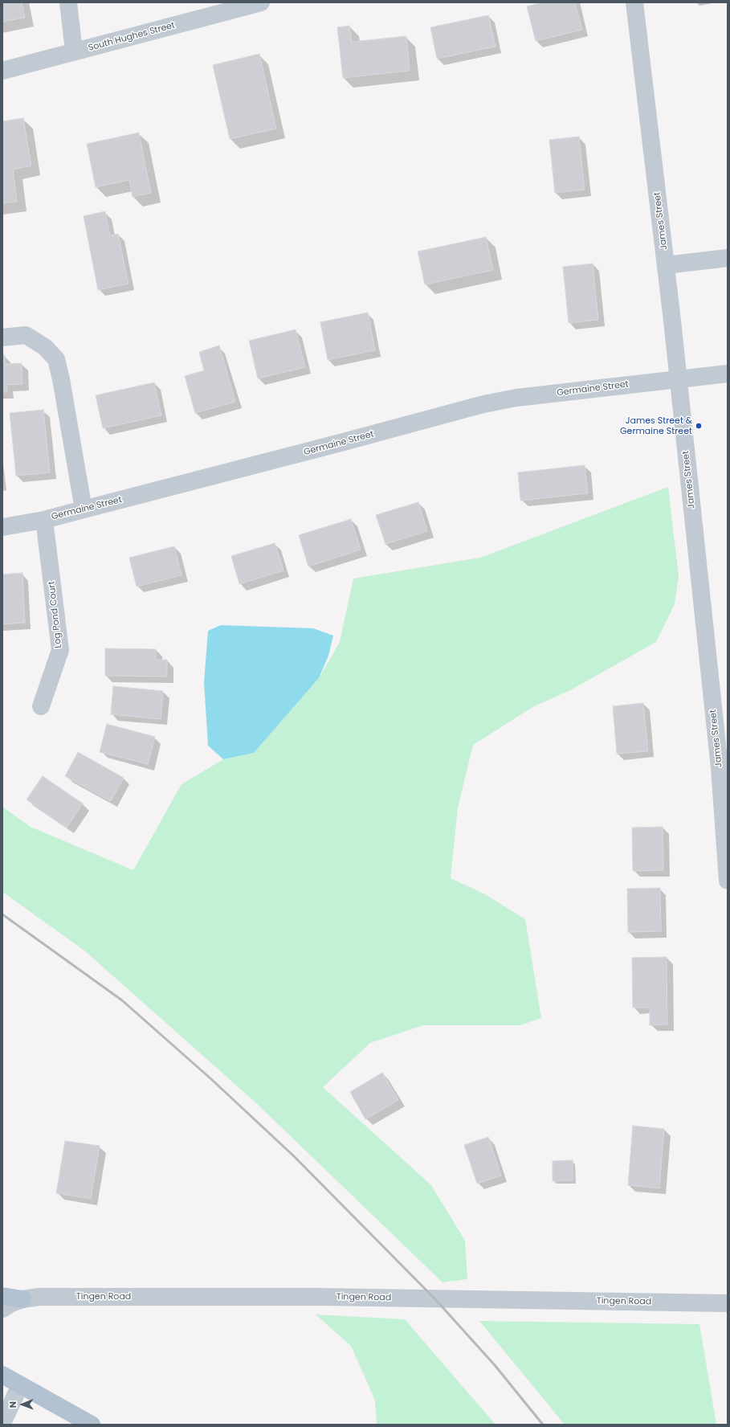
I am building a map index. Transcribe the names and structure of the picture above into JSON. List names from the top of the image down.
{
  "streets": {
    "street": [
      "South Hughes Street",
      "James Street",
      "Germaine Street",
      "Log Pond Court",
      "Tingen Road"
    ]
  },
  "crossings": [
    ["James Street", "Germaine Street"],
    ["Germaine Street", "Log Pond Court"]
  ],
  "places": ["James Street & Germaine Street"],
  "north": "left"
}
